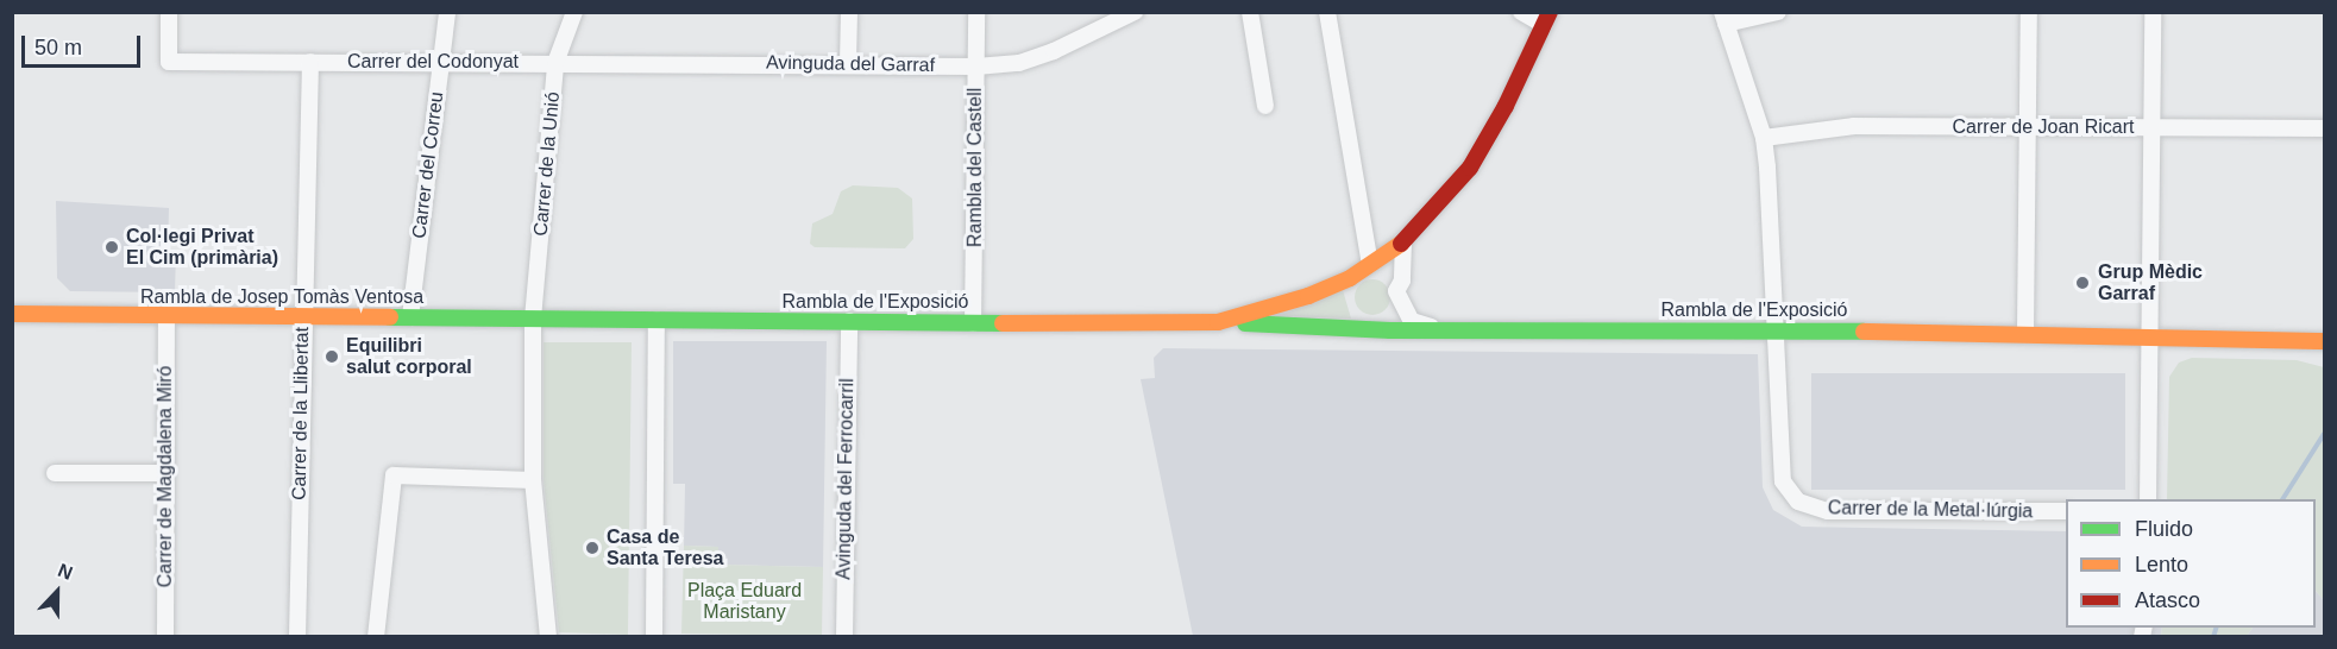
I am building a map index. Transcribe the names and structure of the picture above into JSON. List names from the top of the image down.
{
  "streets": {
    "street": [
      "Carrer del Codonyat",
      "Avinguda del Garraf",
      "Carrer de Joan Ricart",
      "Carrer de la Unió",
      "Carrer del Correu",
      "Rambla del Castell",
      "Rambla de Josep Tomàs Ventosa",
      "Rambla de l'Exposició",
      "Carrer de la Llibertat",
      "Carrer de Magdalena Miró",
      "Avinguda del Ferrocarril",
      "Carrer de la Metal·lúrgia"
    ]
  },
  "crossings": [
    ["Carrer del Codonyat", "Avinguda del Garraf"],
    ["Carrer del Codonyat", "Carrer de la Unió"],
    ["Carrer del Codonyat", "Carrer del Correu"],
    ["Carrer del Codonyat", "Carrer de la Llibertat"],
    ["Avinguda del Garraf", "Carrer de la Unió"],
    ["Avinguda del Garraf", "Rambla del Castell"],
    ["Carrer de Joan Ricart", "Carrer de la Metal·lúrgia"],
    ["Carrer de la Unió", "Rambla de Josep Tomàs Ventosa"],
    ["Carrer de la Unió", "Rambla de l'Exposició"],
    ["Carrer del Correu", "Rambla de Josep Tomàs Ventosa"],
    ["Rambla del Castell", "Rambla de l'Exposició"],
    ["Rambla de Josep Tomàs Ventosa", "Rambla de l'Exposició"],
    ["Rambla de Josep Tomàs Ventosa", "Carrer de la Llibertat"],
    ["Rambla de Josep Tomàs Ventosa", "Carrer de Magdalena Miró"],
    ["Rambla de l'Exposició", "Avinguda del Ferrocarril"],
    ["Rambla de l'Exposició", "Carrer de la Metal·lúrgia"]
  ],
  "parks": ["Plaça Eduard Maristany"],
  "places": [
    "Col·legi Privat El Cim (primària)",
    "Grup Mèdic Garraf",
    "Equilibri salut corporal",
    "Casa de Santa Teresa"
  ],
  "legend": ["Fluido", "Lento", "Atasco"],
  "scale_bar": "50 m",
  "north": "top"
}
